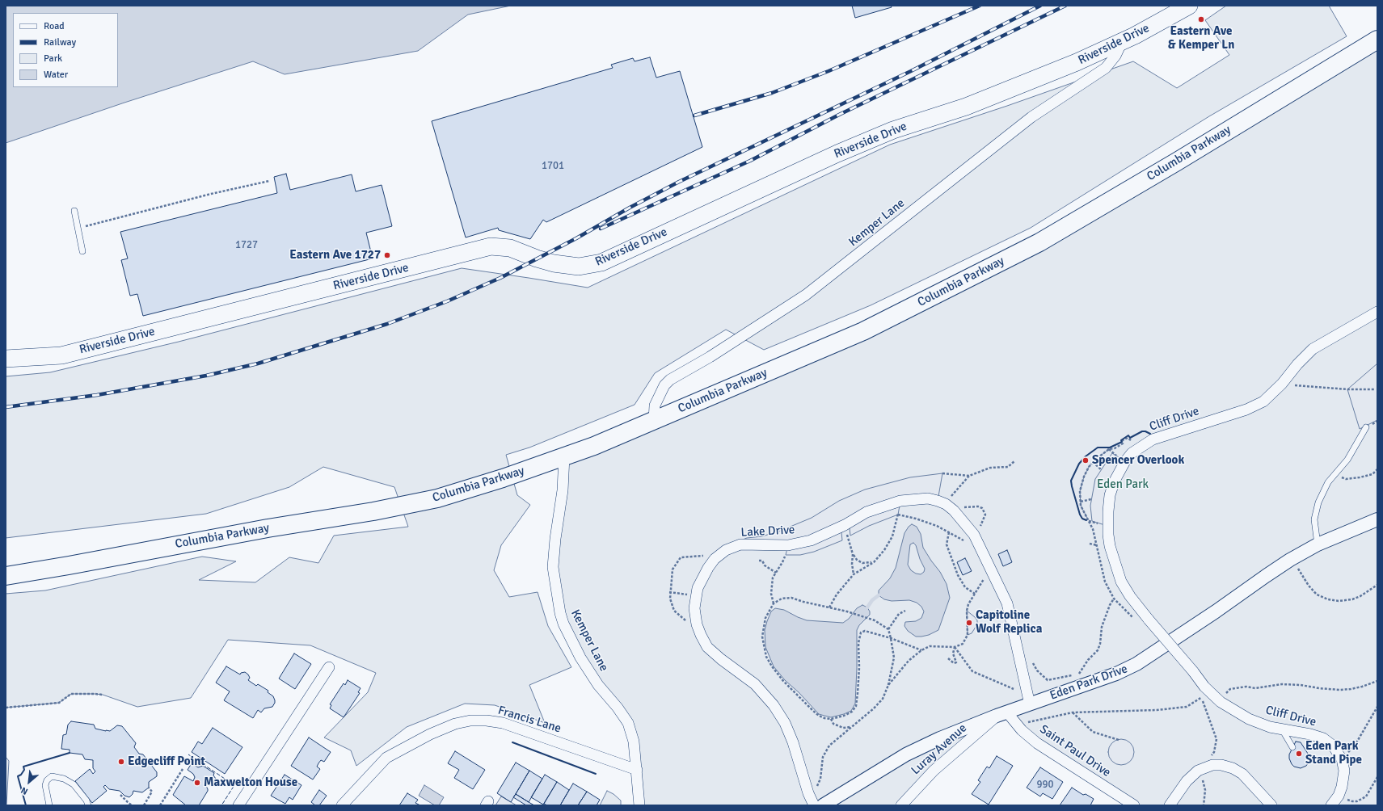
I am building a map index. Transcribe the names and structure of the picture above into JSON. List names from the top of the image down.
{
  "streets": {
    "highway": ["Columbia Parkway"],
    "main road": ["Riverside Drive"],
    "street": [
      "Kemper Lane",
      "Cliff Drive",
      "Lake Drive",
      "Eden Park Drive",
      "Francis Lane",
      "Luray Avenue",
      "Saint Paul Drive"
    ]
  },
  "crossings": [
    ["Riverside Drive", "Kemper Lane"],
    ["Columbia Parkway", "Kemper Lane"],
    ["Kemper Lane", "Francis Lane"],
    ["Lake Drive", "Eden Park Drive"],
    ["Eden Park Drive", "Luray Avenue"],
    ["Eden Park Drive", "Saint Paul Drive"],
    ["Luray Avenue", "Saint Paul Drive"]
  ],
  "parks": ["Eden Park"],
  "places": [
    "Eastern Ave & Kemper Ln",
    "Eastern Ave 1727",
    "Spencer Overlook",
    "Capitoline Wolf Replica",
    "Eden Park Stand Pipe",
    "Edgecliff Point",
    "Maxwelton House"
  ],
  "house_numbers": ["1701", "1727", "990"],
  "legend": [
    "Road",
    "Railway",
    "Park",
    "Water"
  ],
  "north": "bottom left"
}
